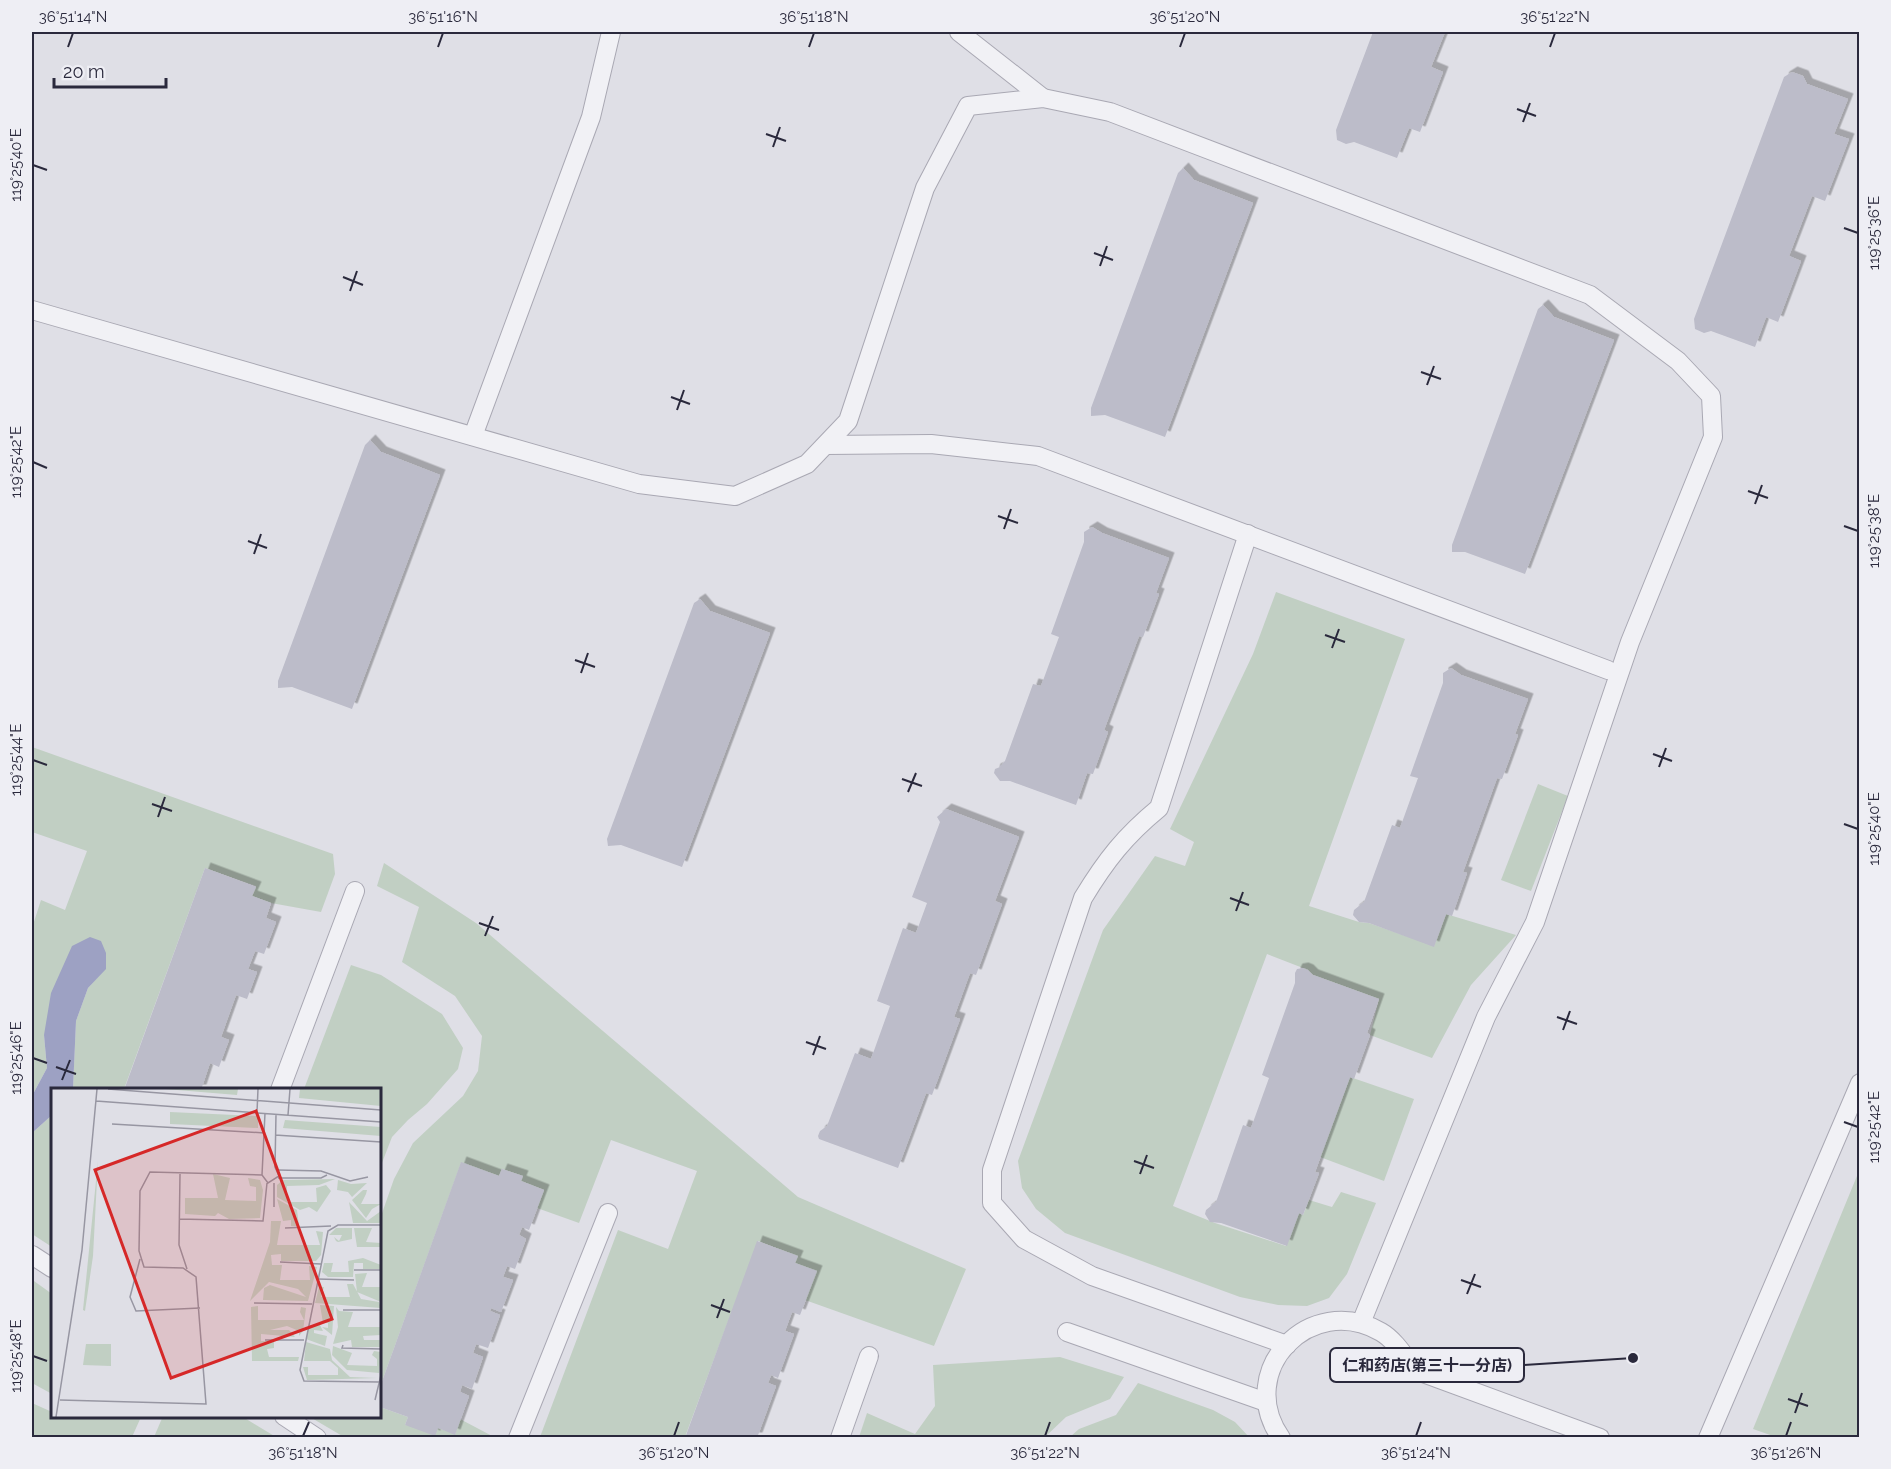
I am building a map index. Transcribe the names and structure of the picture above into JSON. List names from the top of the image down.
{
  "places": ["仁和药店(第三十一分店)"],
  "scale_bar": "20 m",
  "coordinates": [
    "36°51'14\"N",
    "36°51'16\"N",
    "36°51'18\"N",
    "36°51'20\"N",
    "36°51'22\"N",
    "119°25'40\"E",
    "119°25'36\"E",
    "119°25'42\"E",
    "119°25'38\"E",
    "119°25'44\"E",
    "119°25'46\"E",
    "119°25'48\"E",
    "36°51'24\"N",
    "36°51'26\"N"
  ]
}
